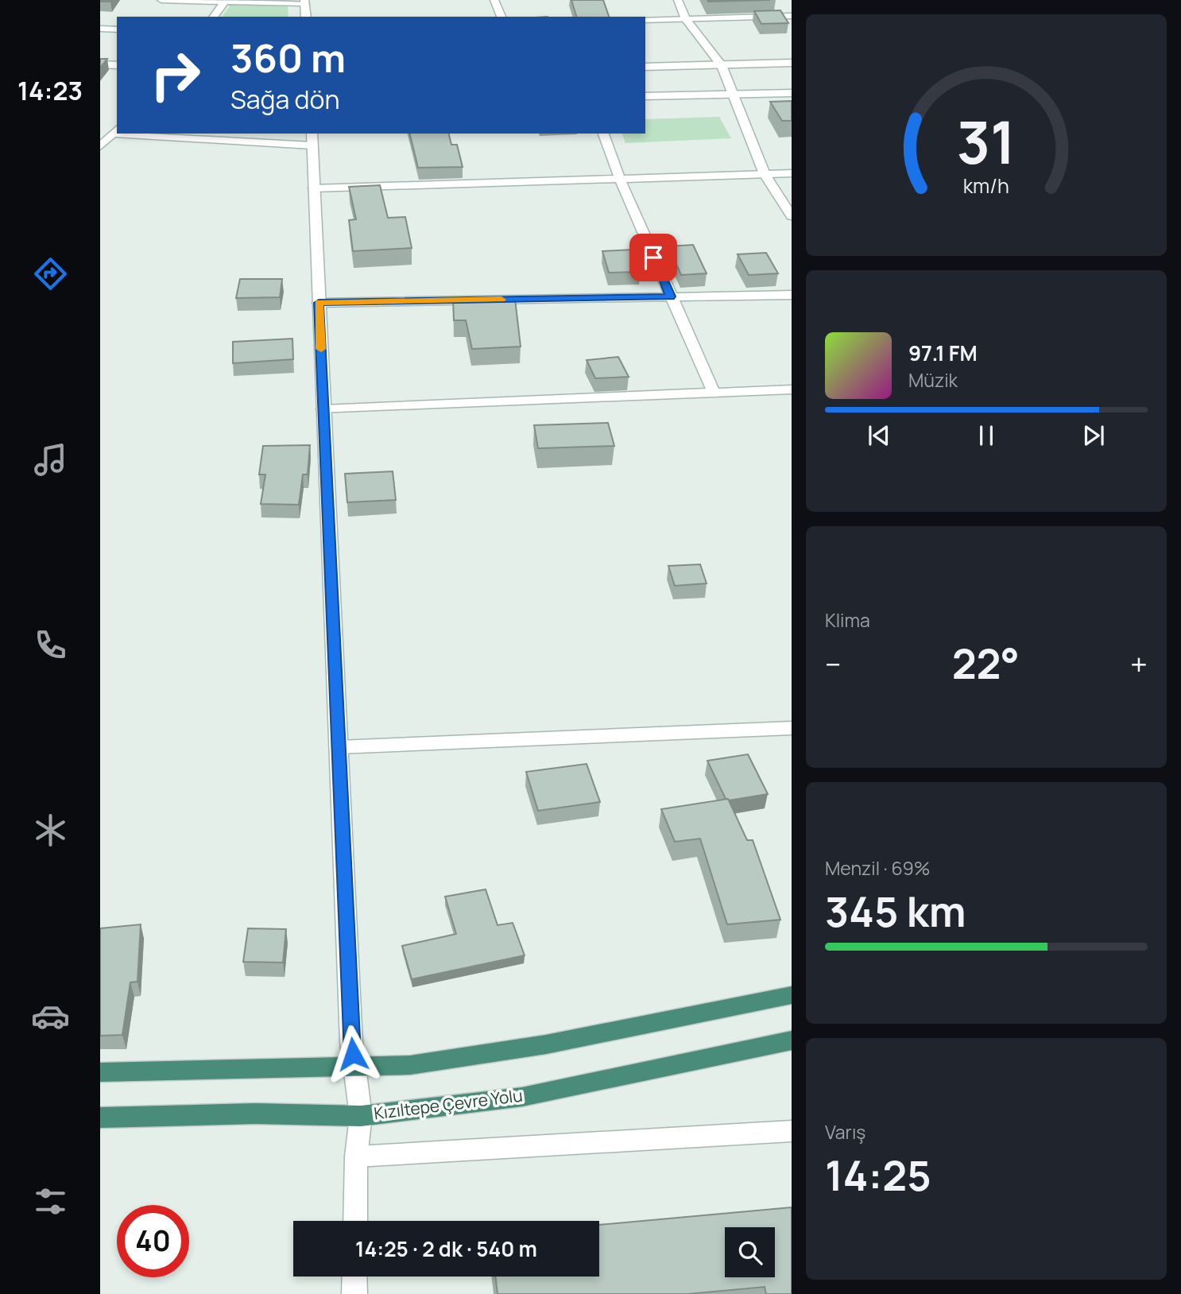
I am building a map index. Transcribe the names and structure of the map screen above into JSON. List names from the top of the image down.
{
  "streets": {
    "highway": ["Kızıltepe Çevre Yolu"]
  },
  "page": {
    "tabs": "14:23",
    "turn": ["360 m", "Sağa dön"],
    "song": ["97.1 FM", "Müzik"],
    "tile": [
      "Klima",
      ["Menzil · 69%", "345 km"],
      ["Varış", "14:25"]
    ],
    "heat": ["−", "22°", "+"],
    "limit": "40",
    "trip": "14:25 · 2 dk · 540 m",
    "gauge": ["31", "km/h"]
  }
}
